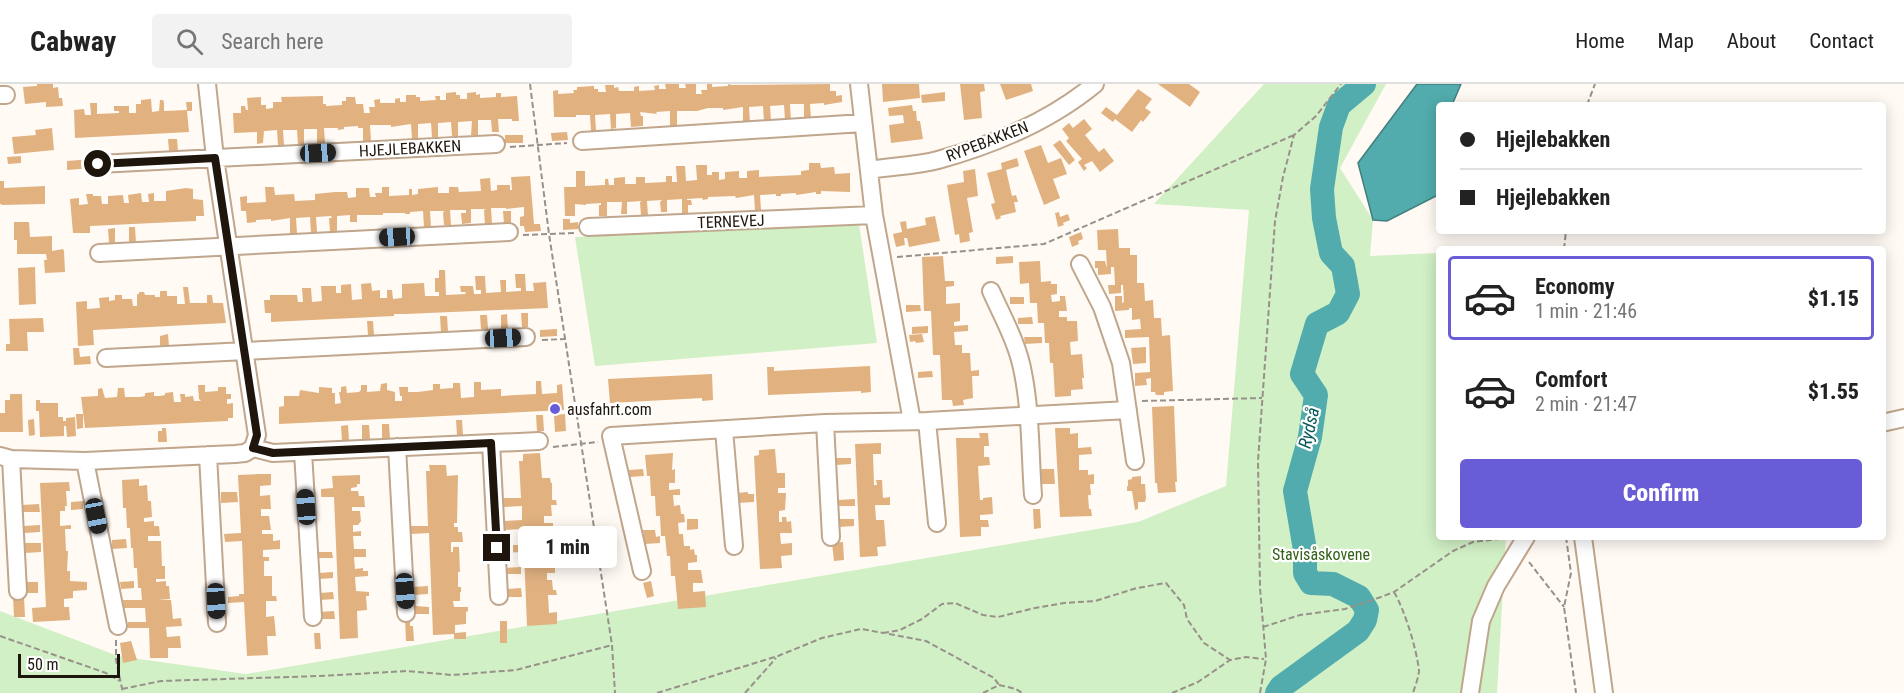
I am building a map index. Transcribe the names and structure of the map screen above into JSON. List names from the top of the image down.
{
  "streets": {
    "street": ["RYPEBAKKEN", "HJEJLEBAKKEN", "TERNEVEJ"]
  },
  "water": ["Rydså"],
  "parks": ["Stavisåskovene"],
  "places": ["ausfahrt.com"],
  "scale_bar": "50 m",
  "page": {
    "header": "Cabway",
    "search": "Search here",
    "nav": [
      "Home",
      "Map",
      "About",
      "Contact"
    ],
    "banner": ["Hjejlebakken", "Hjejlebakken"],
    "list": [
      {
        "name": "Economy",
        "note": "1 min · 21:46",
        "value": "$1.15"
      },
      {
        "name": "Comfort",
        "note": "2 min · 21:47",
        "value": "$1.55"
      }
    ],
    "buttons": "Confirm",
    "bubble": "1 min",
    "scale": "50 m"
  }
}
